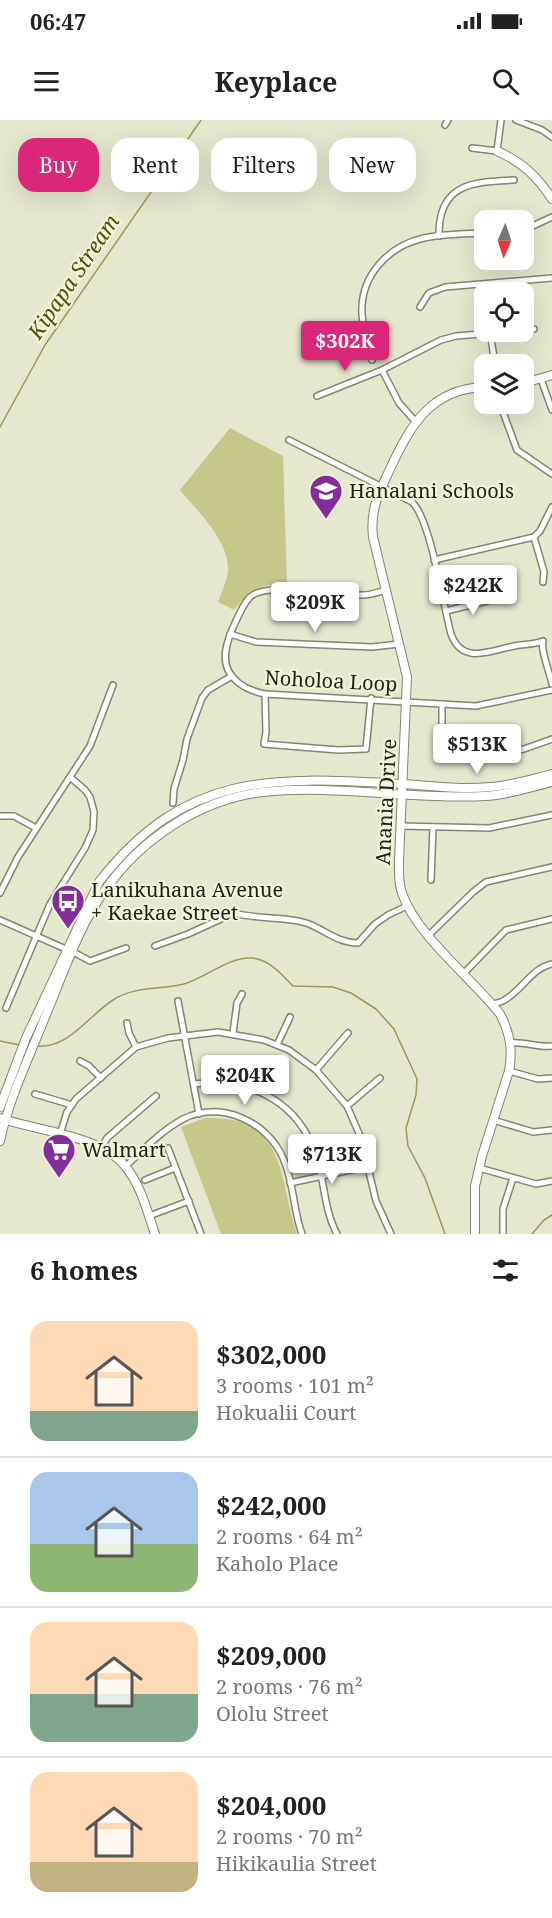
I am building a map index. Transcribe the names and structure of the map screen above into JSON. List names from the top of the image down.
{
  "streets": {
    "main road": ["Anania Drive"],
    "street": ["Noholoa Loop"]
  },
  "crossings": [
    ["Noholoa Loop", "Anania Drive"]
  ],
  "water": ["Kipapa Stream"],
  "places": {
    "school or university": ["Hanalani Schools"],
    "bus stop": ["Lanikuhana Avenue + Kaekae Street"],
    "supermarket": ["Walmart"]
  },
  "north": "bottom",
  "page": {
    "status": "06:47",
    "header": "Keyplace",
    "chip": [
      "Buy",
      "Rent",
      "Filters",
      "New"
    ],
    "price": [
      "$302K",
      "$242K",
      "$209K",
      "$513K",
      "$204K",
      "$713K"
    ],
    "heading": "6 homes",
    "list": [
      {
        "name": "$302,000",
        "note": "3 rooms · 101 m² · Hokualii Court"
      },
      {
        "name": "$242,000",
        "note": "2 rooms · 64 m² · Kaholo Place"
      },
      {
        "name": "$209,000",
        "note": "2 rooms · 76 m² · Ololu Street"
      },
      {
        "name": "$204,000",
        "note": "2 rooms · 70 m² · Hikikaulia Street"
      }
    ]
  }
}
